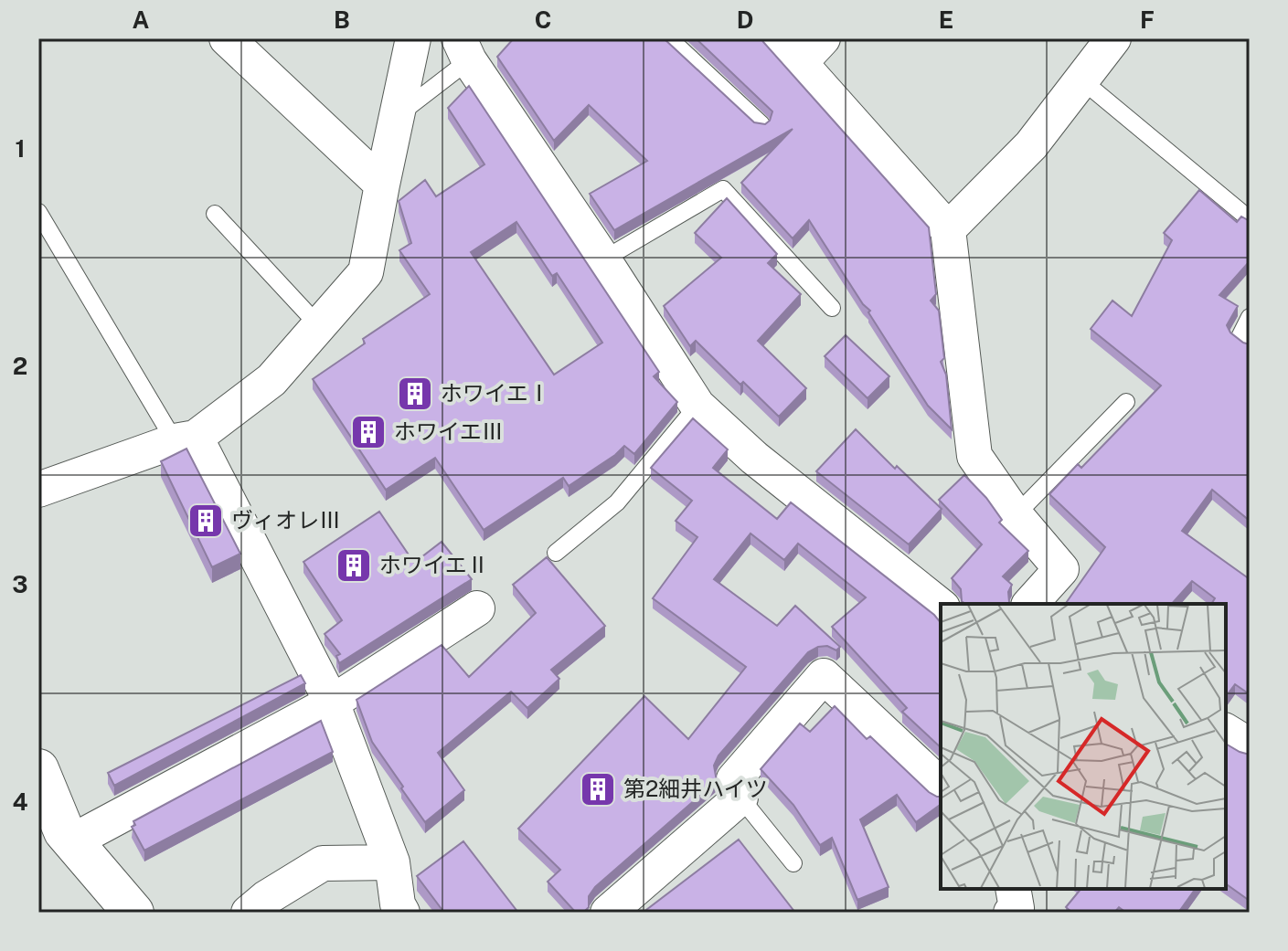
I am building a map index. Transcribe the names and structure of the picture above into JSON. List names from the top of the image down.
{
  "places": {
    "building": [
      "ホワイエⅠ",
      "ホワイエⅢ",
      "ヴィオレⅢ",
      "ホワイエⅡ",
      "第2細井ハイツ"
    ]
  },
  "grid": {
    "columns": [
      "A",
      "B",
      "C",
      "D",
      "E",
      "F"
    ],
    "rows": [
      "1",
      "2",
      "3",
      "4"
    ]
  }
}
